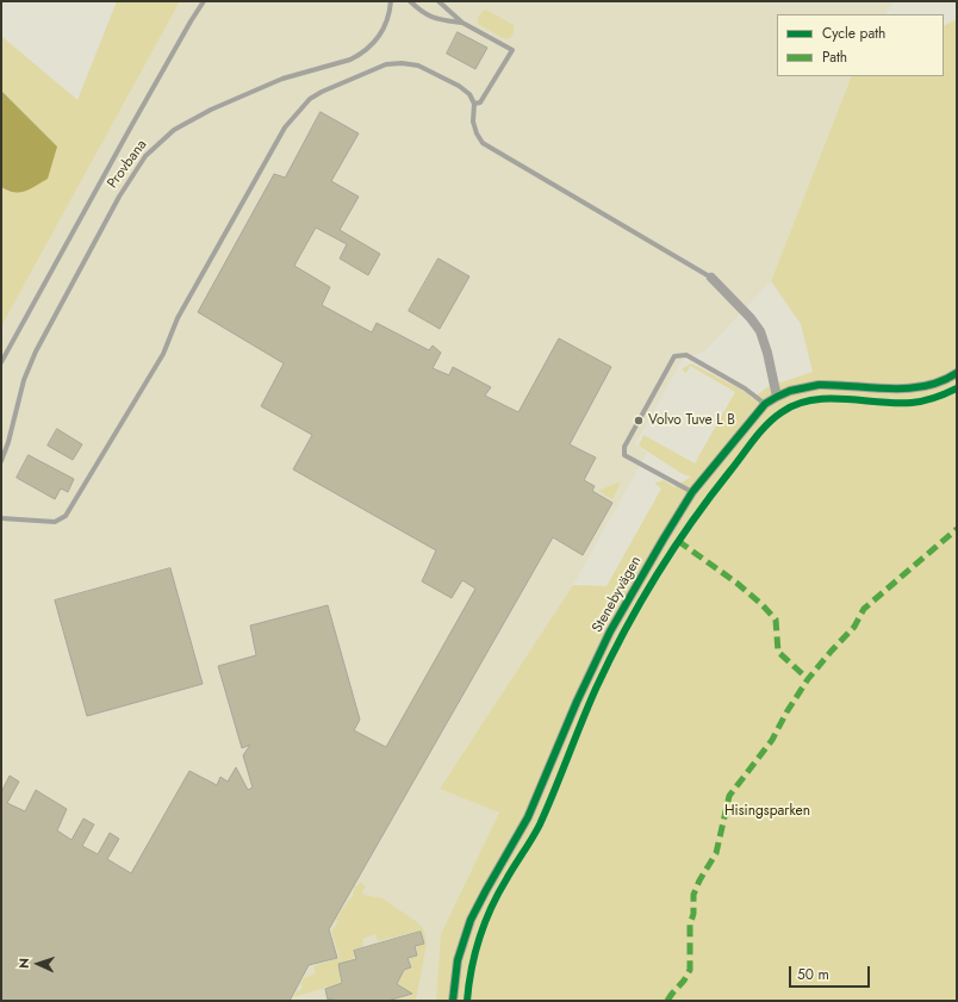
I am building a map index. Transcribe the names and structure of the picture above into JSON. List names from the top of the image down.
{
  "streets": {
    "street": ["Stenebyvägen"],
    "lane": ["Provbana"]
  },
  "parks": ["Hisingsparken"],
  "places": ["Volvo Tuve L B"],
  "legend": ["Cycle path", "Path"],
  "scale_bar": "50 m",
  "north": "left"
}
